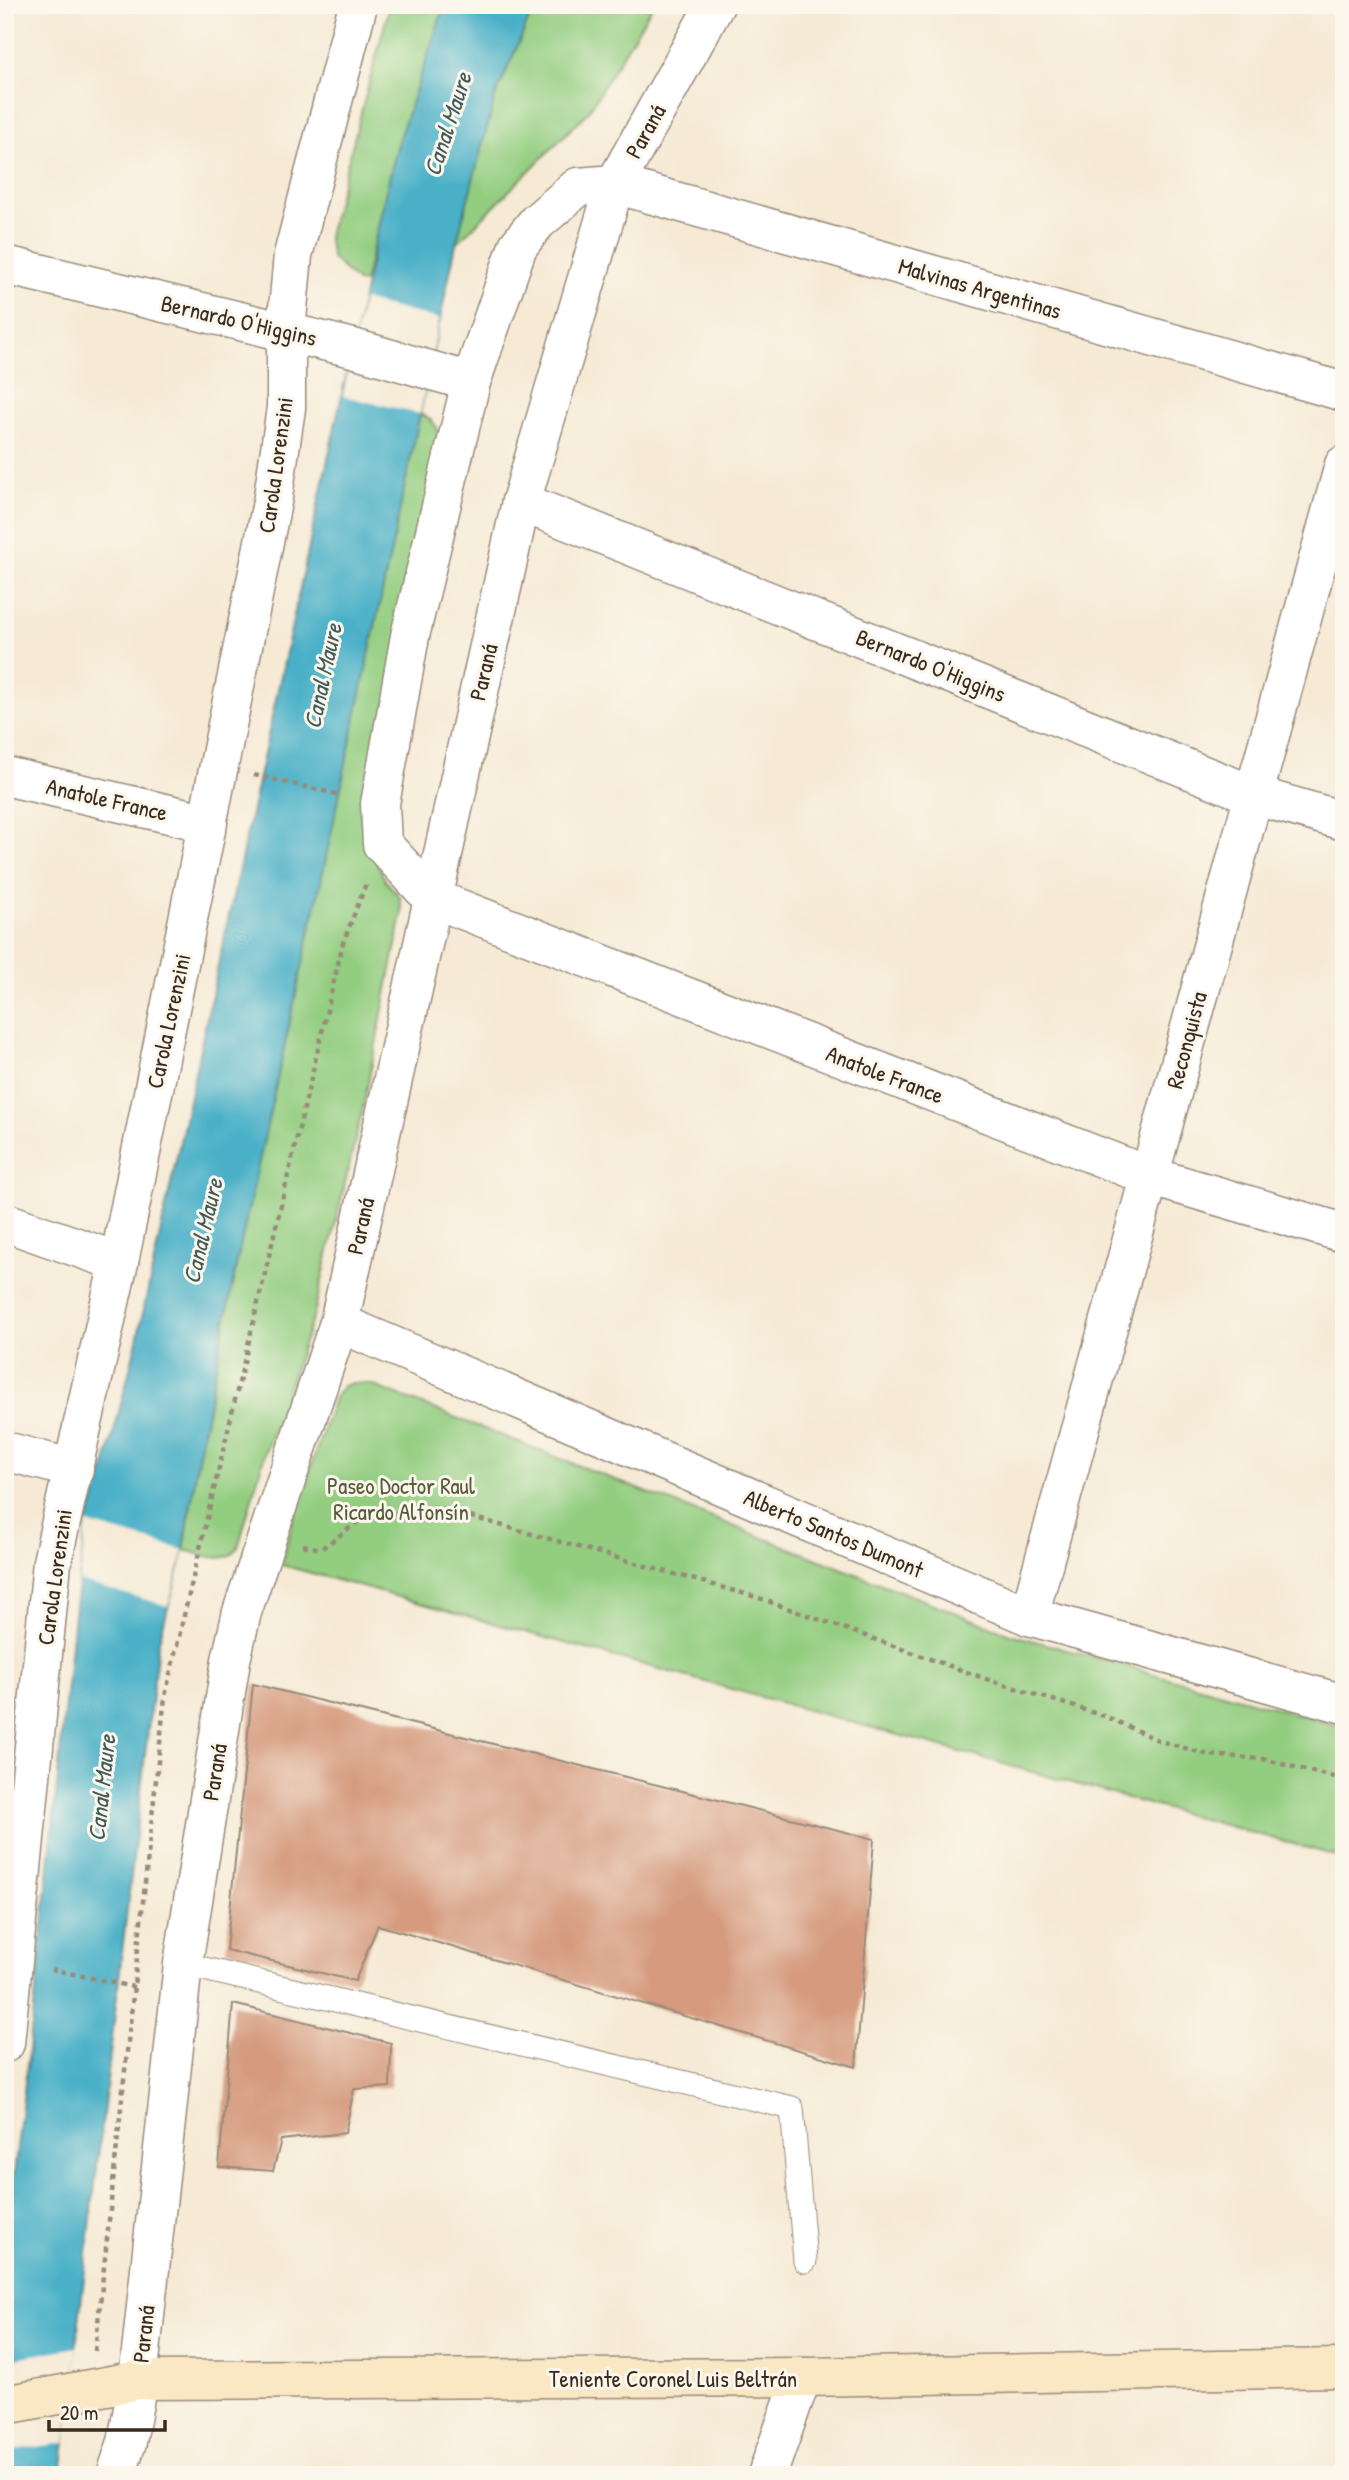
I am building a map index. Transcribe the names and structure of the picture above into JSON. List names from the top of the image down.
{
  "streets": {
    "main road": ["Teniente Coronel Luis Beltrán"],
    "street": [
      "Paraná",
      "Malvinas Argentinas",
      "Bernardo O'Higgins",
      "Carola Lorenzini",
      "Anatole France",
      "Reconquista",
      "Alberto Santos Dumont"
    ]
  },
  "crossings": [
    ["Paraná", "Malvinas Argentinas"],
    ["Paraná", "Bernardo O'Higgins"],
    ["Paraná", "Anatole France"],
    ["Paraná", "Alberto Santos Dumont"],
    ["Paraná", "Teniente Coronel Luis Beltrán"],
    ["Bernardo O'Higgins", "Carola Lorenzini"],
    ["Bernardo O'Higgins", "Reconquista"],
    ["Carola Lorenzini", "Anatole France"],
    ["Anatole France", "Reconquista"],
    ["Reconquista", "Alberto Santos Dumont"]
  ],
  "water": ["Canal Maure"],
  "parks": ["Paseo Doctor Raul Ricardo Alfonsín"],
  "scale_bar": "20 m"
}
